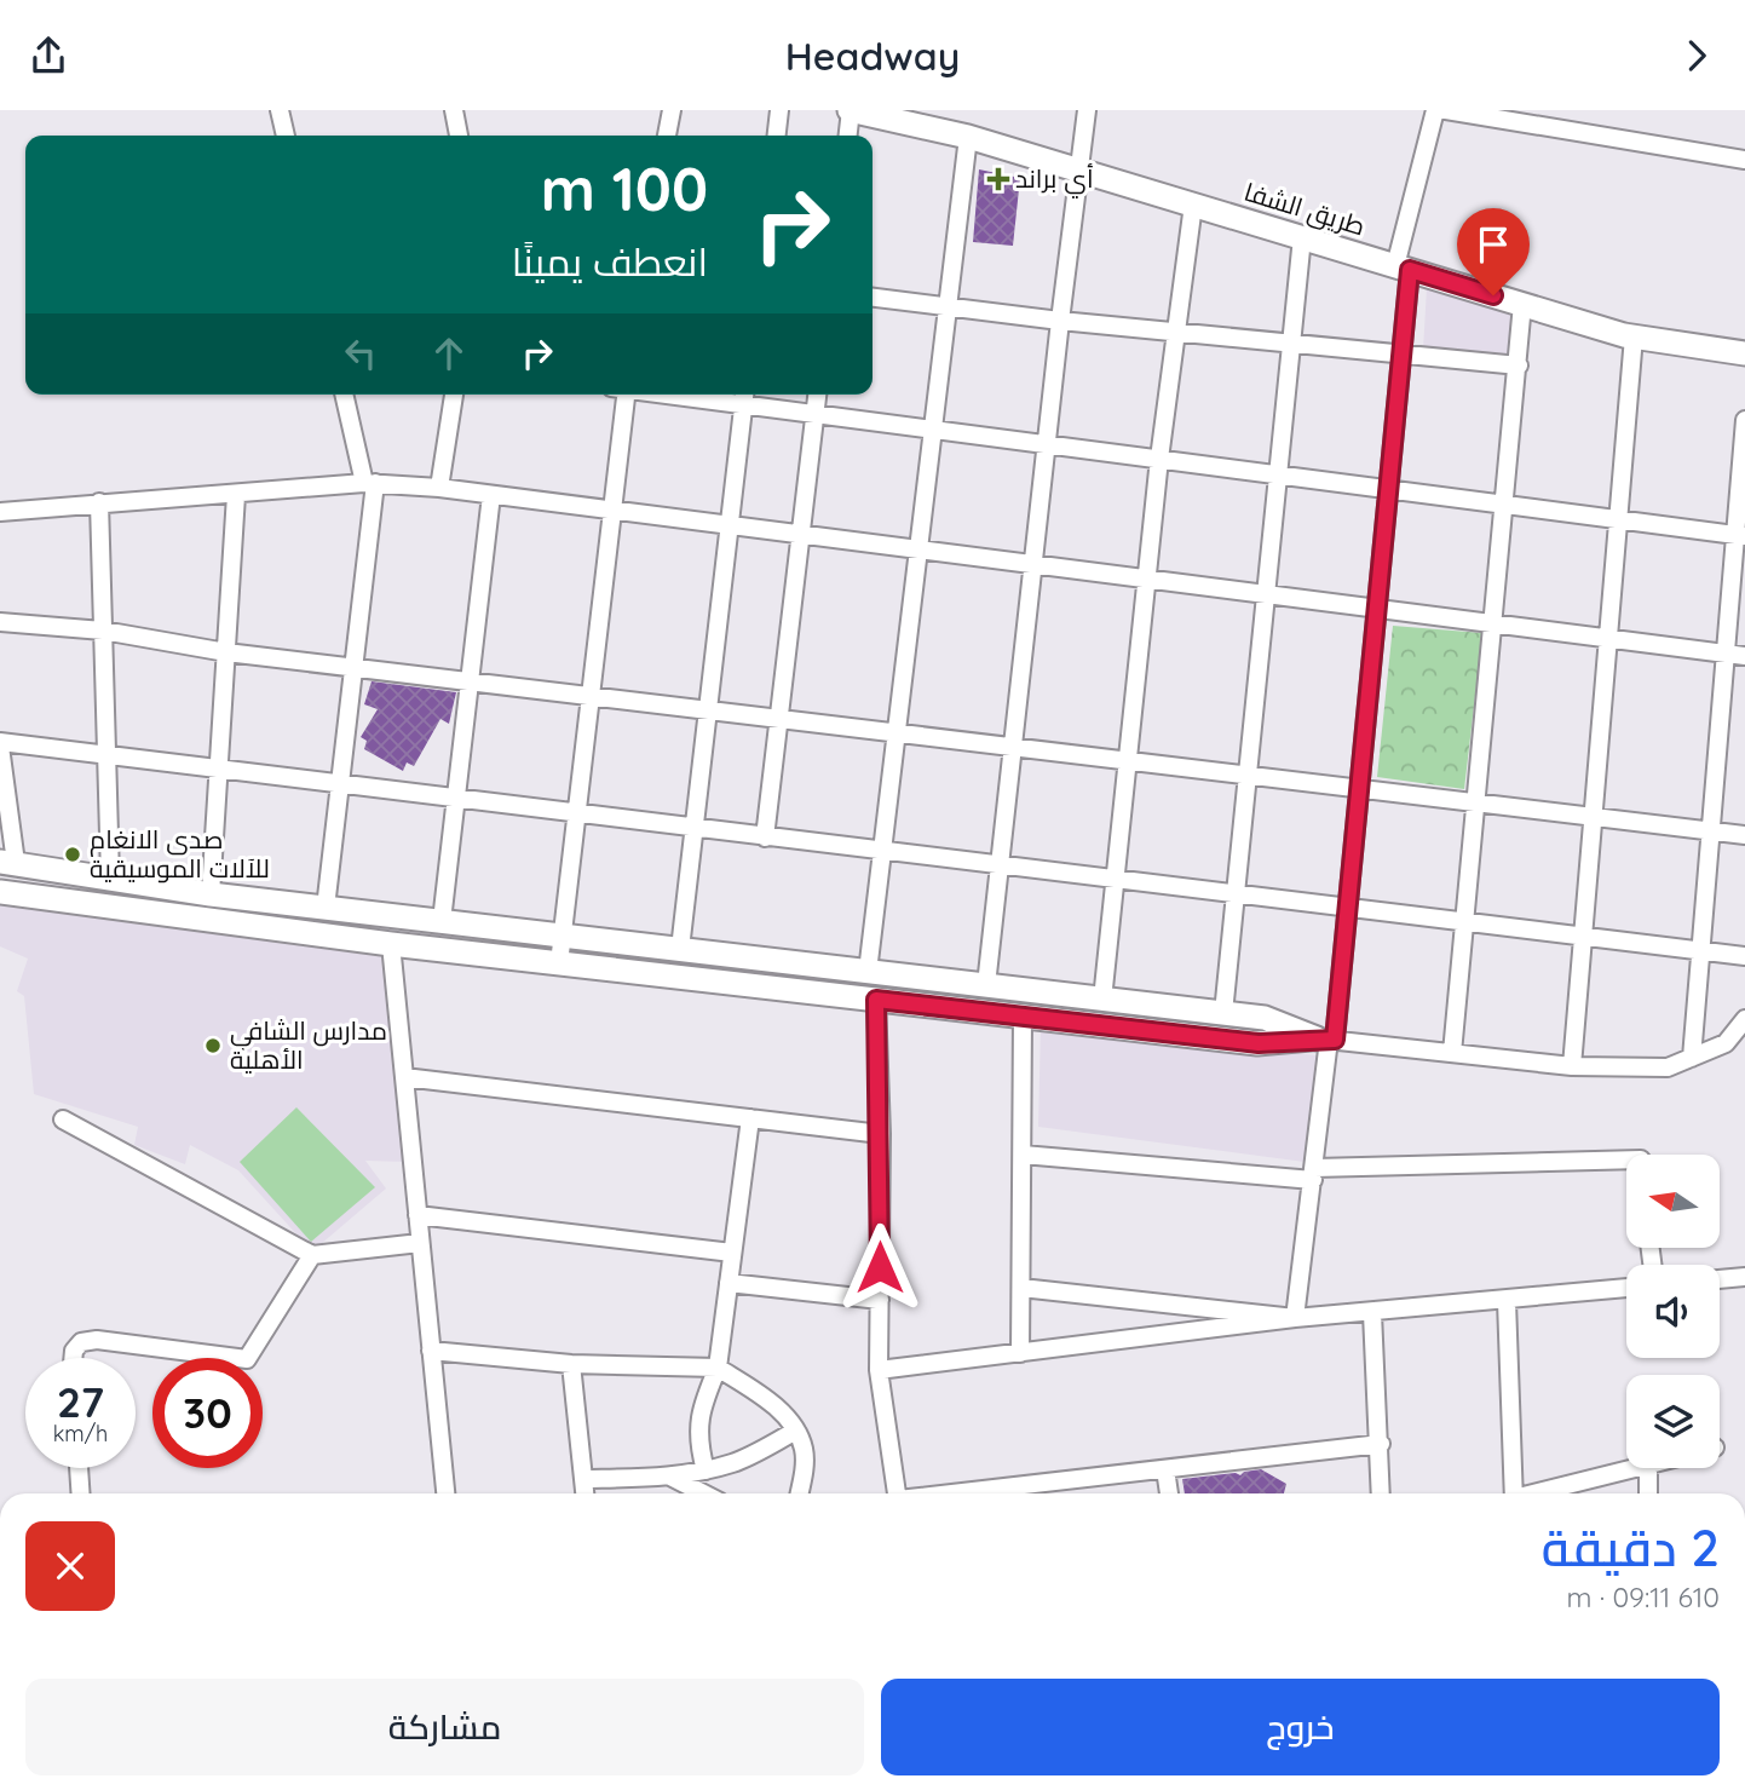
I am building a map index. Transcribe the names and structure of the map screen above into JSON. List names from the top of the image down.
{
  "streets": {
    "street": ["طريق الشفا"]
  },
  "places": {
    "health": ["أي براند"],
    "other": ["صدى الانغام للآلات الموسيقية", "مدارس الشافي الأهلية"]
  },
  "north": "left",
  "page": {
    "header": "Headway",
    "turn": ["100 m", "انعطف يمينًا"],
    "speed": "27 km/h",
    "limit": "30",
    "heading": ["2 دقيقة", "610 m · 09:11"],
    "buttons": ["خروج", "مشاركة"]
  }
}
